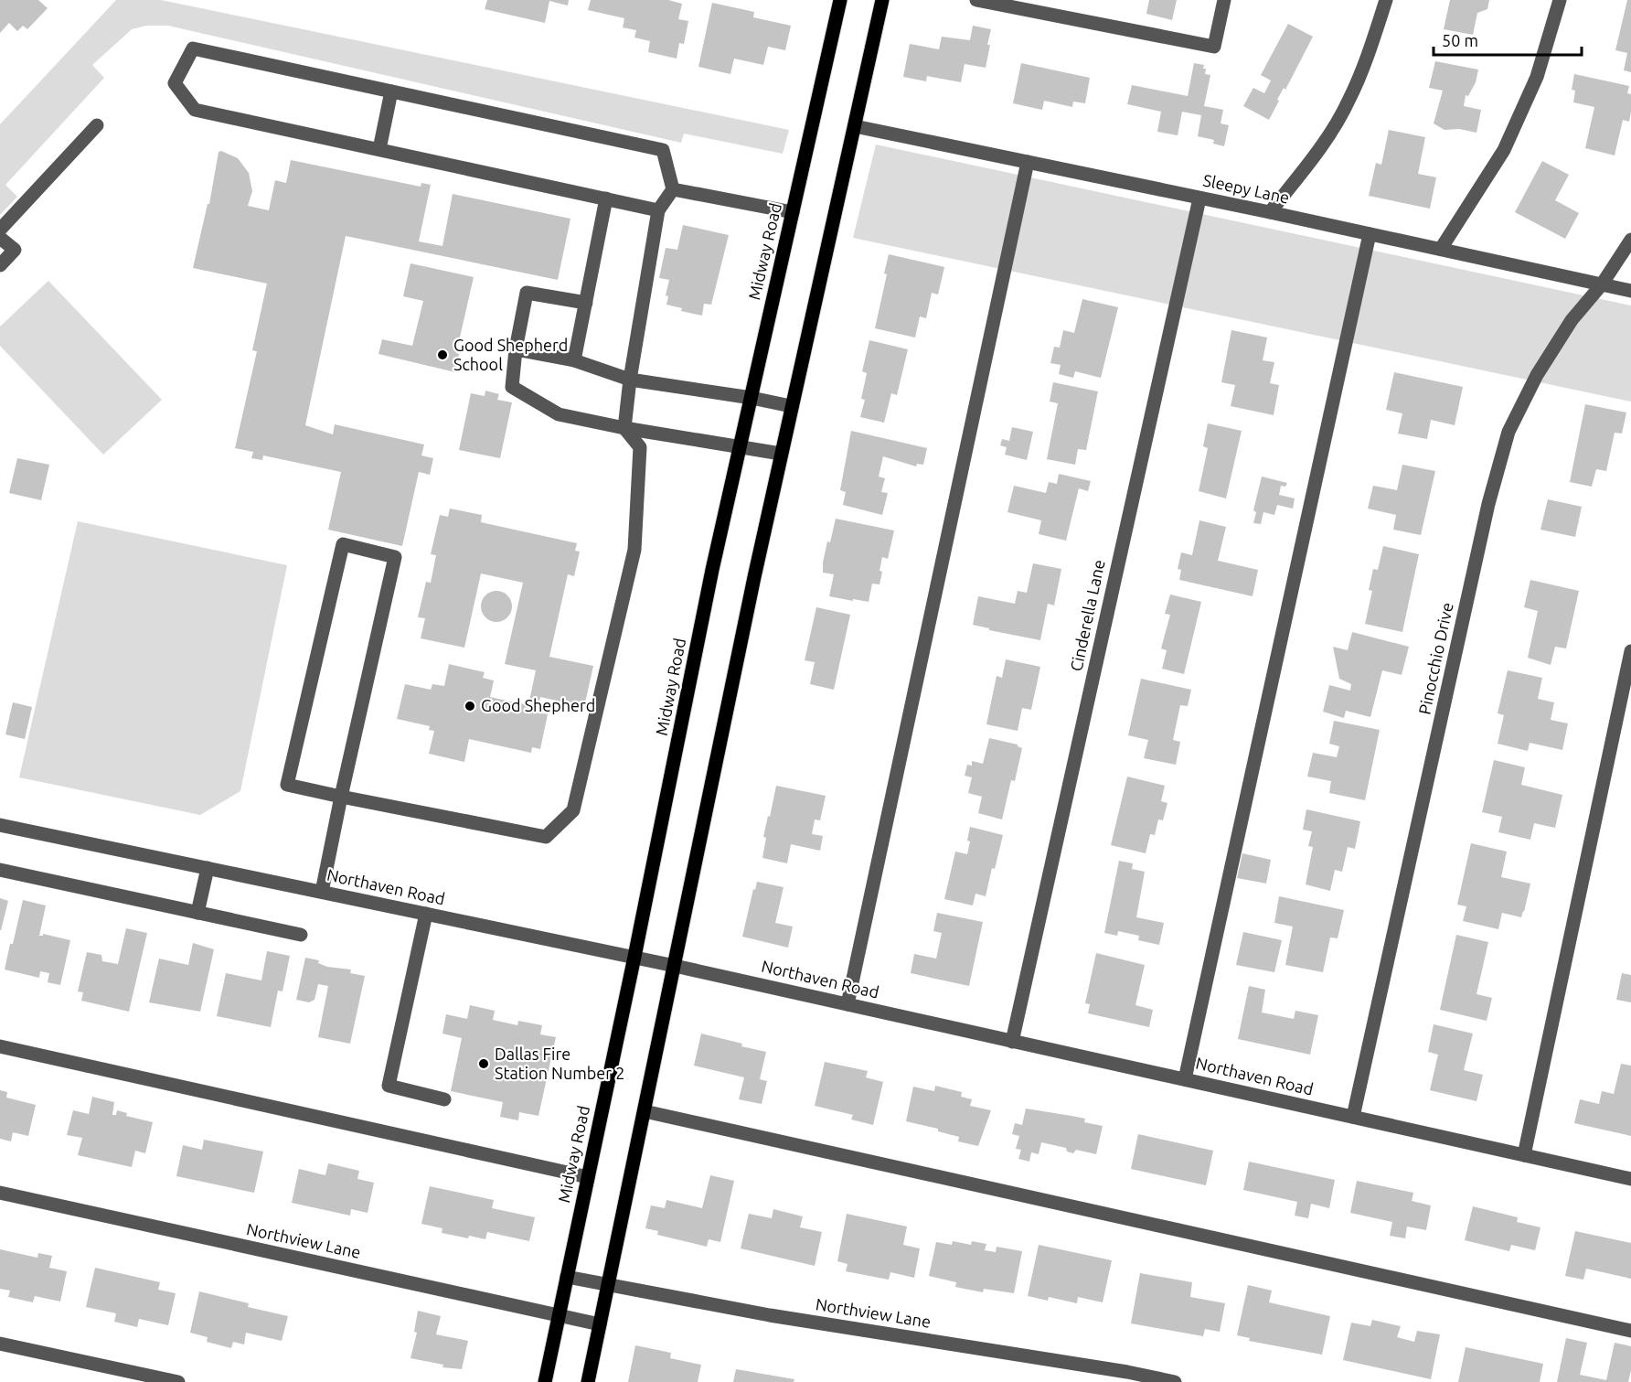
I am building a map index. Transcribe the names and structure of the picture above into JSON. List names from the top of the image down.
{
  "streets": {
    "main road": ["Midway Road"],
    "street": [
      "Sleepy Lane",
      "Cinderella Lane",
      "Pinocchio Drive",
      "Northaven Road",
      "Northview Lane"
    ]
  },
  "crossings": [
    ["Sleepy Lane", "Cinderella Lane"],
    ["Sleepy Lane", "Pinocchio Drive"],
    ["Midway Road", "Northaven Road"],
    ["Midway Road", "Northview Lane"],
    ["Cinderella Lane", "Northaven Road"],
    ["Pinocchio Drive", "Northaven Road"]
  ],
  "places": ["Good Shepherd School", "Good Shepherd", "Dallas Fire Station Number 2"],
  "scale_bar": "50 m"
}
